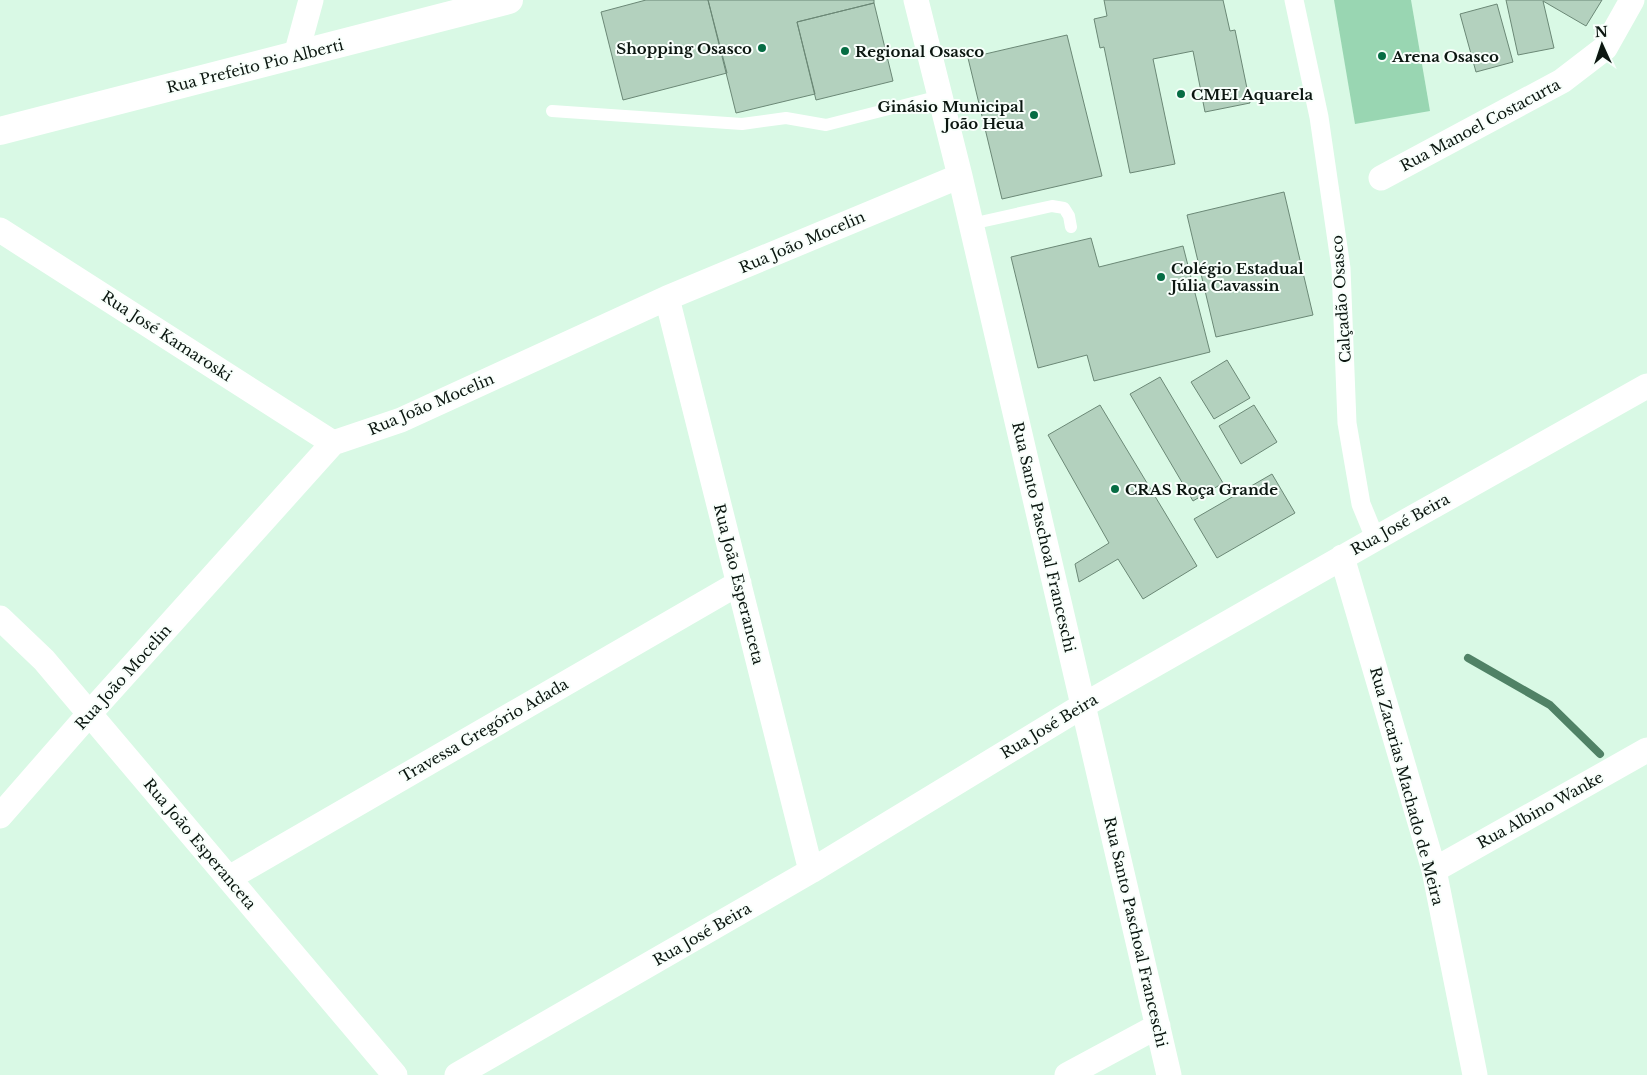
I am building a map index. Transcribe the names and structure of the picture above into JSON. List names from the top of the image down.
{
  "streets": {
    "main road": ["Rua Prefeito Pio Alberti"],
    "street": [
      "Rua Manoel Costacurta",
      "Rua João Mocelin",
      "Calçadão Osasco",
      "Rua José Kamaroski",
      "Rua José Beira",
      "Rua Santo Paschoal Franceschi",
      "Rua João Esperanceta",
      "Travessa Gregório Adada",
      "Rua Zacarias Machado de Meira",
      "Rua Albino Wanke"
    ]
  },
  "crossings": [
    ["Rua João Mocelin", "Rua José Kamaroski"],
    ["Rua João Mocelin", "Rua Santo Paschoal Franceschi"],
    ["Rua João Mocelin", "Rua João Esperanceta"],
    ["Calçadão Osasco", "Rua José Beira"],
    ["Rua José Beira", "Rua Santo Paschoal Franceschi"],
    ["Rua José Beira", "Rua João Esperanceta"],
    ["Rua José Beira", "Rua Zacarias Machado de Meira"],
    ["Rua João Esperanceta", "Travessa Gregório Adada"],
    ["Rua Zacarias Machado de Meira", "Rua Albino Wanke"]
  ],
  "places": [
    "Shopping Osasco",
    "Regional Osasco",
    "Arena Osasco",
    "CMEI Aquarela",
    "Ginásio Municipal João Heua",
    "Colégio Estadual Júlia Cavassin",
    "CRAS Roça Grande"
  ],
  "north": "top"
}
